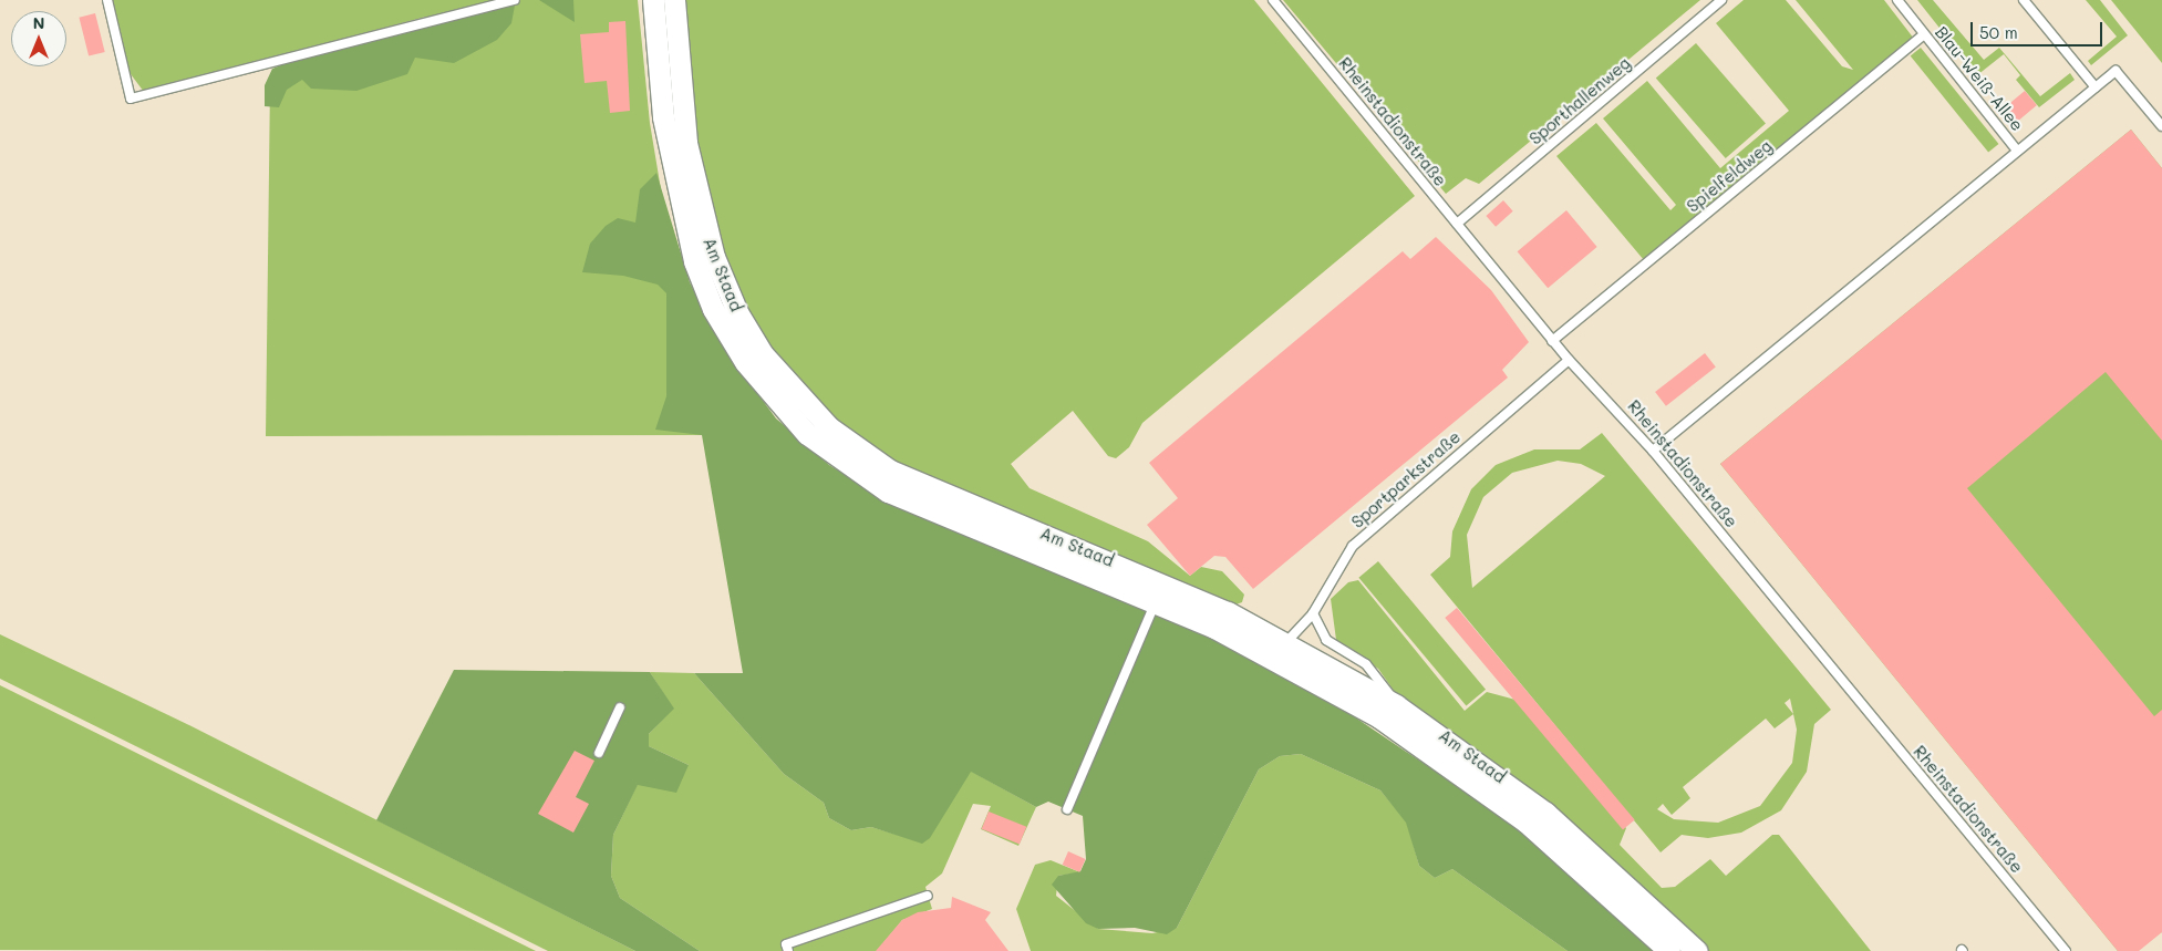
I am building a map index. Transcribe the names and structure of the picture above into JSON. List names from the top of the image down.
{
  "streets": {
    "street": ["Am Staad"],
    "lane": [
      "Blau-Weiß-Allee",
      "Sporthallenweg",
      "Rheinstadionstraße",
      "Spielfeldweg",
      "Sportparkstraße"
    ]
  },
  "crossings": [
    ["Blau-Weiß-Allee", "Spielfeldweg"],
    ["Sporthallenweg", "Rheinstadionstraße"],
    ["Rheinstadionstraße", "Spielfeldweg"],
    ["Rheinstadionstraße", "Sportparkstraße"],
    ["Am Staad", "Sportparkstraße"]
  ],
  "scale_bar": "50 m",
  "north": "top"
}
